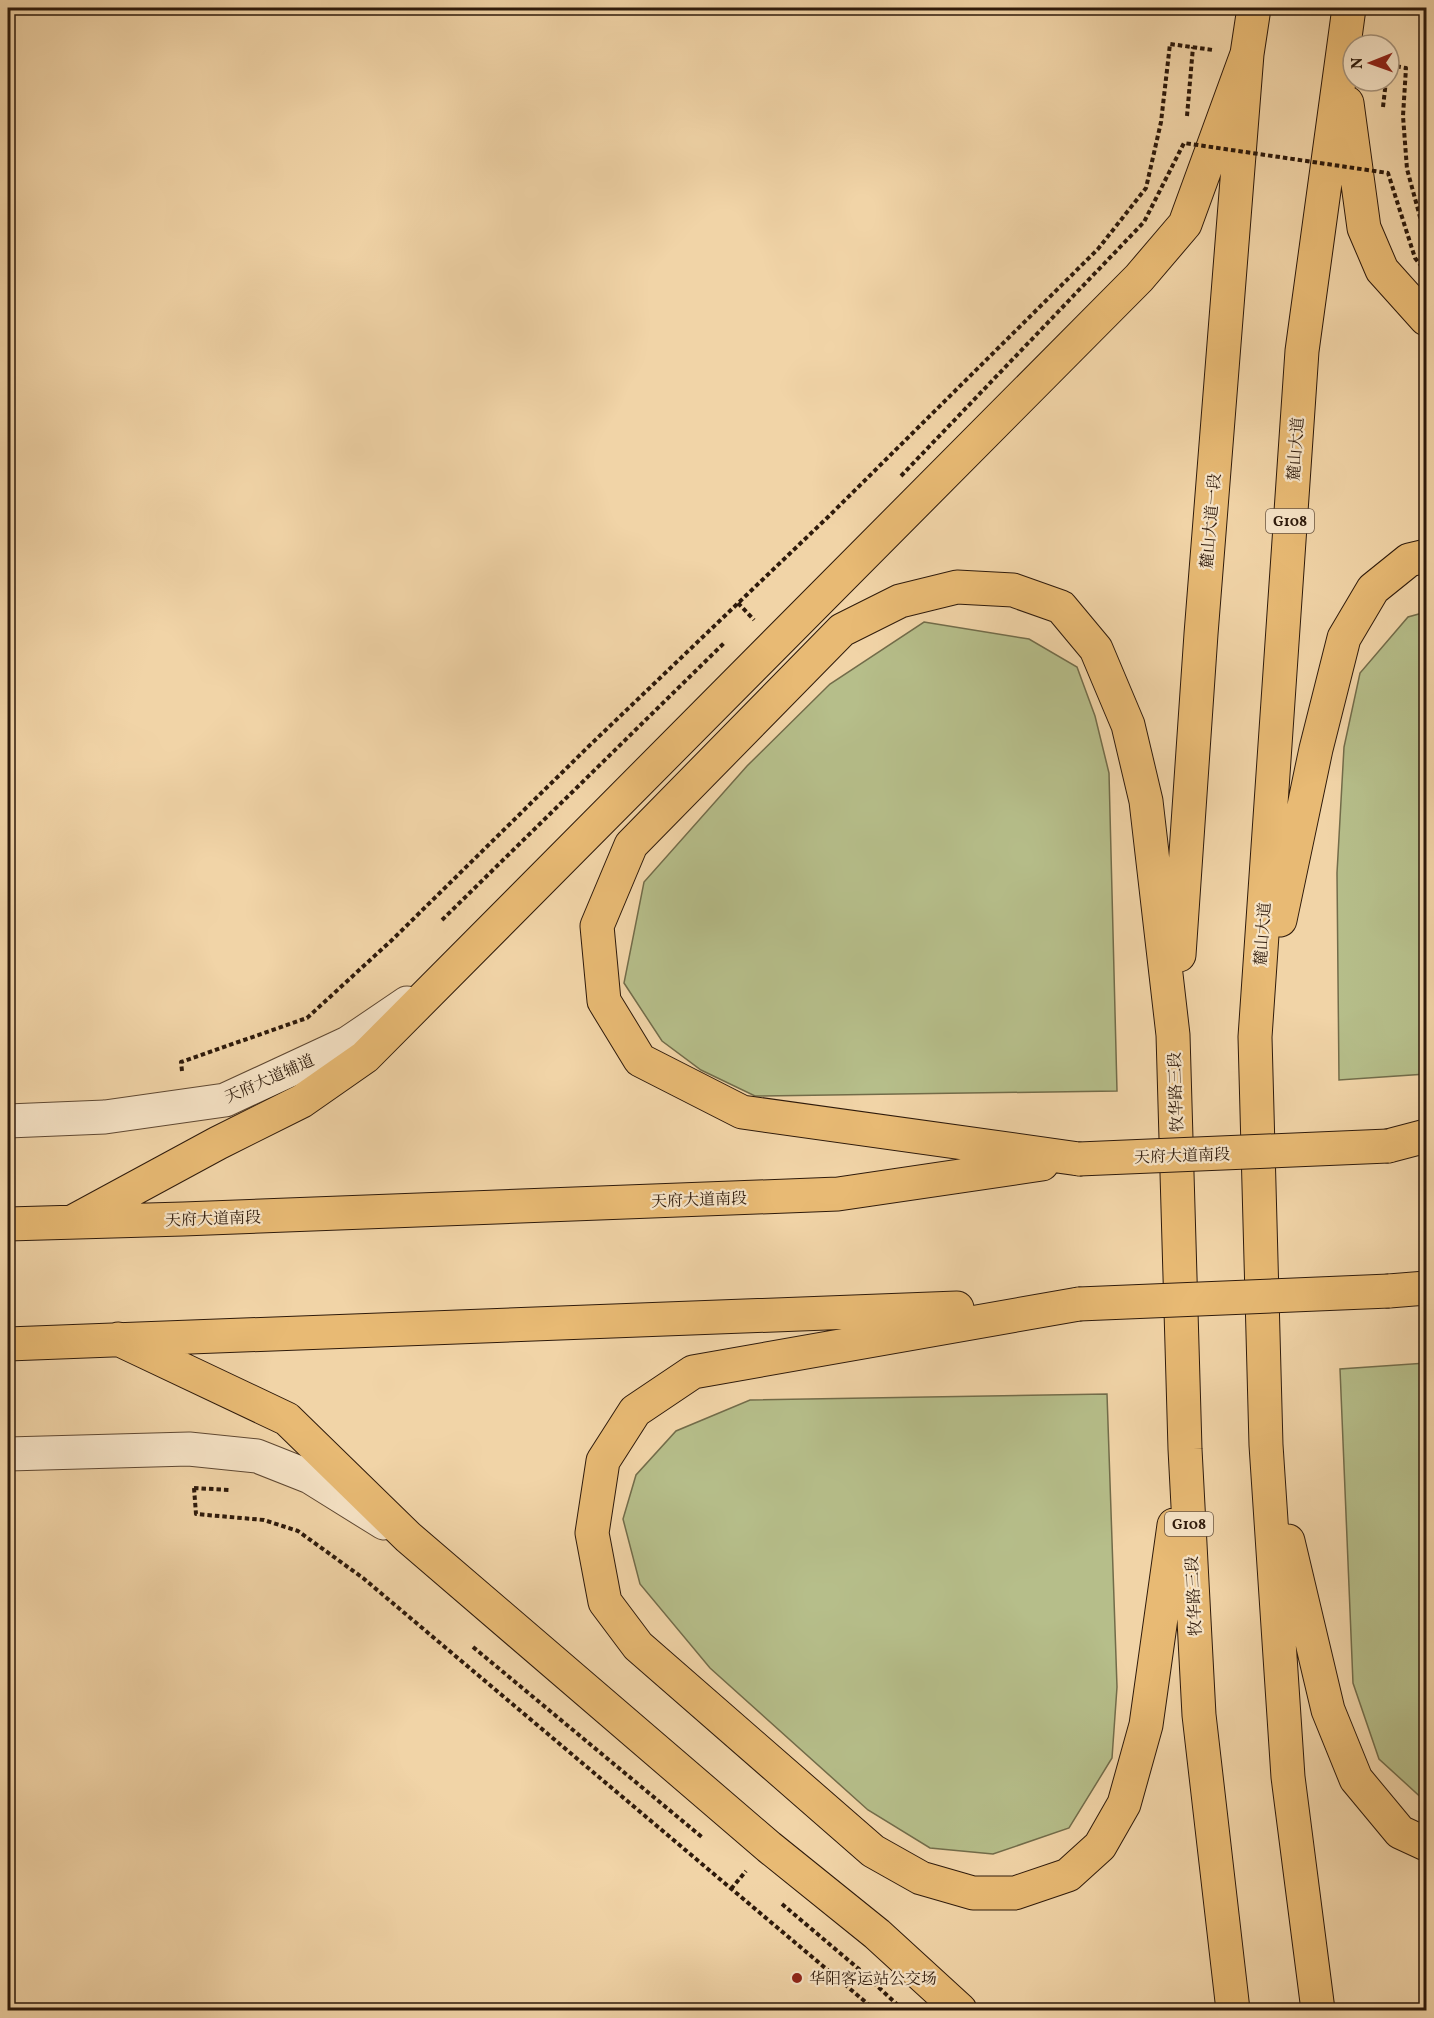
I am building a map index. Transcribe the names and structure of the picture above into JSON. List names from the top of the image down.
{
  "streets": {
    "highway": [
      "麓山大道",
      "麓山大道一段",
      "G108",
      "牧华路三段",
      "天府大道南段"
    ],
    "street": ["天府大道辅道"]
  },
  "crossings": [
    ["麓山大道", "G108"],
    ["麓山大道一段", "牧华路三段"]
  ],
  "places": ["华阳客运站公交场"],
  "north": "left"
}
